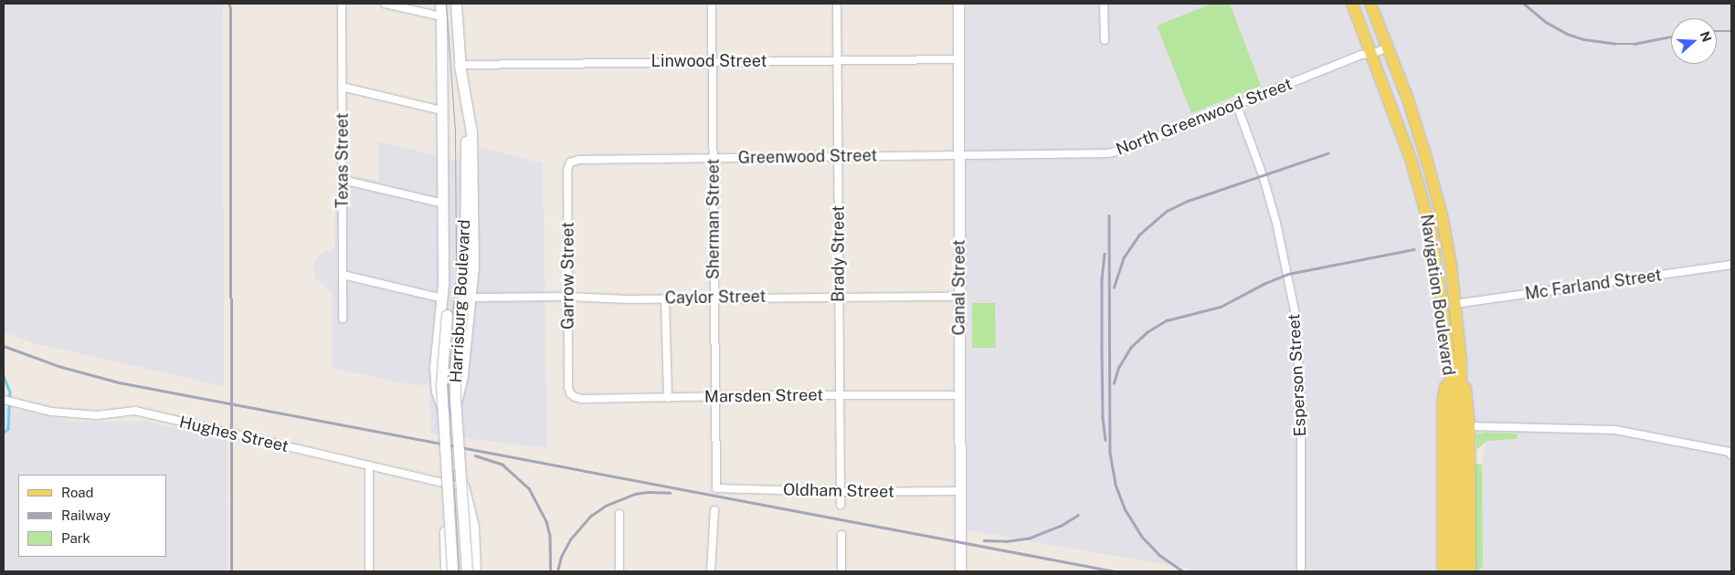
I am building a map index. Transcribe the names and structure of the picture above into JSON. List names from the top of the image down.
{
  "streets": {
    "main road": ["Canal Street", "Navigation Boulevard", "Harrisburg Boulevard"],
    "street": [
      "Linwood Street",
      "North Greenwood Street",
      "Greenwood Street",
      "Texas Street",
      "Sherman Street",
      "Brady Street",
      "Garrow Street",
      "Mc Farland Street",
      "Caylor Street",
      "Esperson Street",
      "Marsden Street",
      "Hughes Street",
      "Oldham Street"
    ]
  },
  "crossings": [
    ["Linwood Street", "Sherman Street"],
    ["Linwood Street", "Brady Street"],
    ["Linwood Street", "Canal Street"],
    ["Linwood Street", "Harrisburg Boulevard"],
    ["North Greenwood Street", "Greenwood Street"],
    ["North Greenwood Street", "Canal Street"],
    ["North Greenwood Street", "Navigation Boulevard"],
    ["North Greenwood Street", "Esperson Street"],
    ["Greenwood Street", "Sherman Street"],
    ["Greenwood Street", "Brady Street"],
    ["Greenwood Street", "Garrow Street"],
    ["Greenwood Street", "Canal Street"],
    ["Sherman Street", "Caylor Street"],
    ["Sherman Street", "Marsden Street"],
    ["Sherman Street", "Oldham Street"],
    ["Brady Street", "Caylor Street"],
    ["Brady Street", "Marsden Street"],
    ["Brady Street", "Oldham Street"],
    ["Garrow Street", "Caylor Street"],
    ["Garrow Street", "Marsden Street"],
    ["Mc Farland Street", "Navigation Boulevard"],
    ["Canal Street", "Caylor Street"],
    ["Canal Street", "Marsden Street"],
    ["Canal Street", "Oldham Street"]
  ],
  "legend": ["Road", "Railway", "Park"],
  "north": "right"
}
